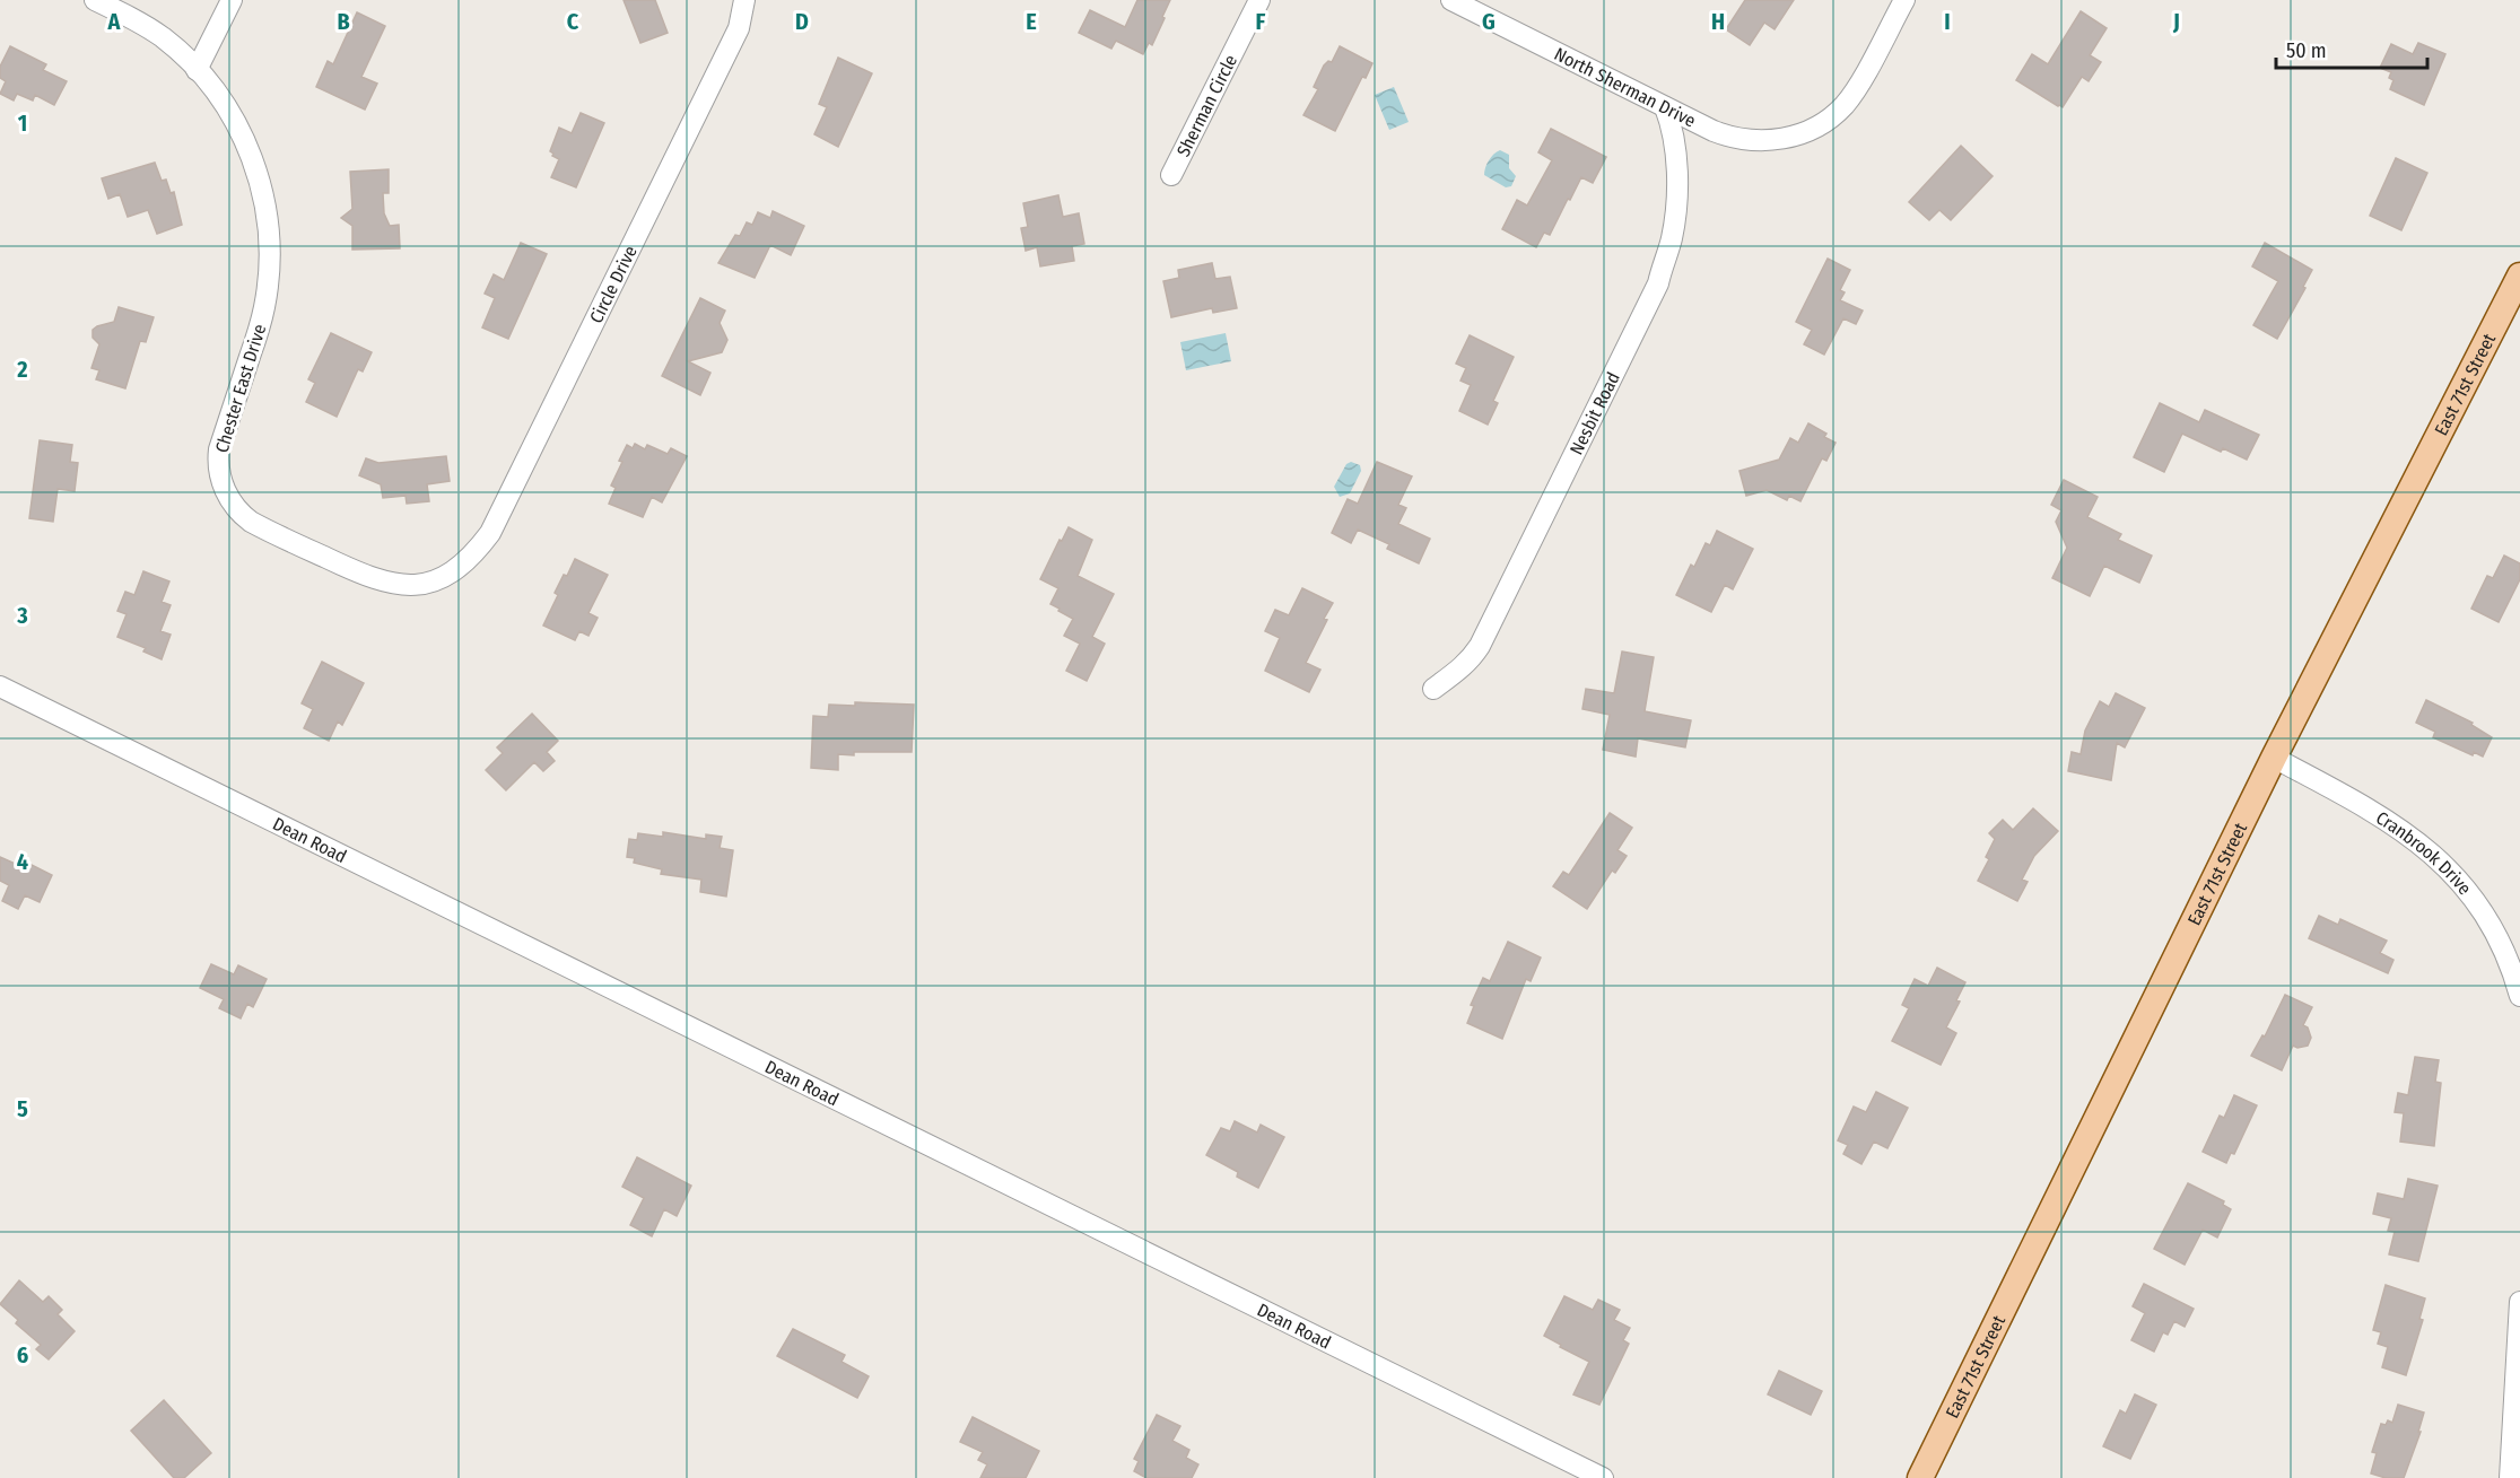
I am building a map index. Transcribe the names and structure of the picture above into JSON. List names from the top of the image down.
{
  "streets": {
    "main road": ["East 71st Street"],
    "street": [
      "North Sherman Drive",
      "Sherman Circle",
      "Circle Drive",
      "Chester East Drive",
      "Nesbit Road",
      "Dean Road",
      "Cranbrook Drive"
    ]
  },
  "crossings": [
    ["North Sherman Drive", "Nesbit Road"],
    ["Circle Drive", "Chester East Drive"],
    ["East 71st Street", "Cranbrook Drive"]
  ],
  "scale_bar": "50 m",
  "grid": {
    "columns": [
      "A",
      "B",
      "C",
      "D",
      "E",
      "F",
      "G",
      "H",
      "I",
      "J"
    ],
    "rows": [
      "1",
      "2",
      "3",
      "4",
      "5",
      "6"
    ]
  }
}
